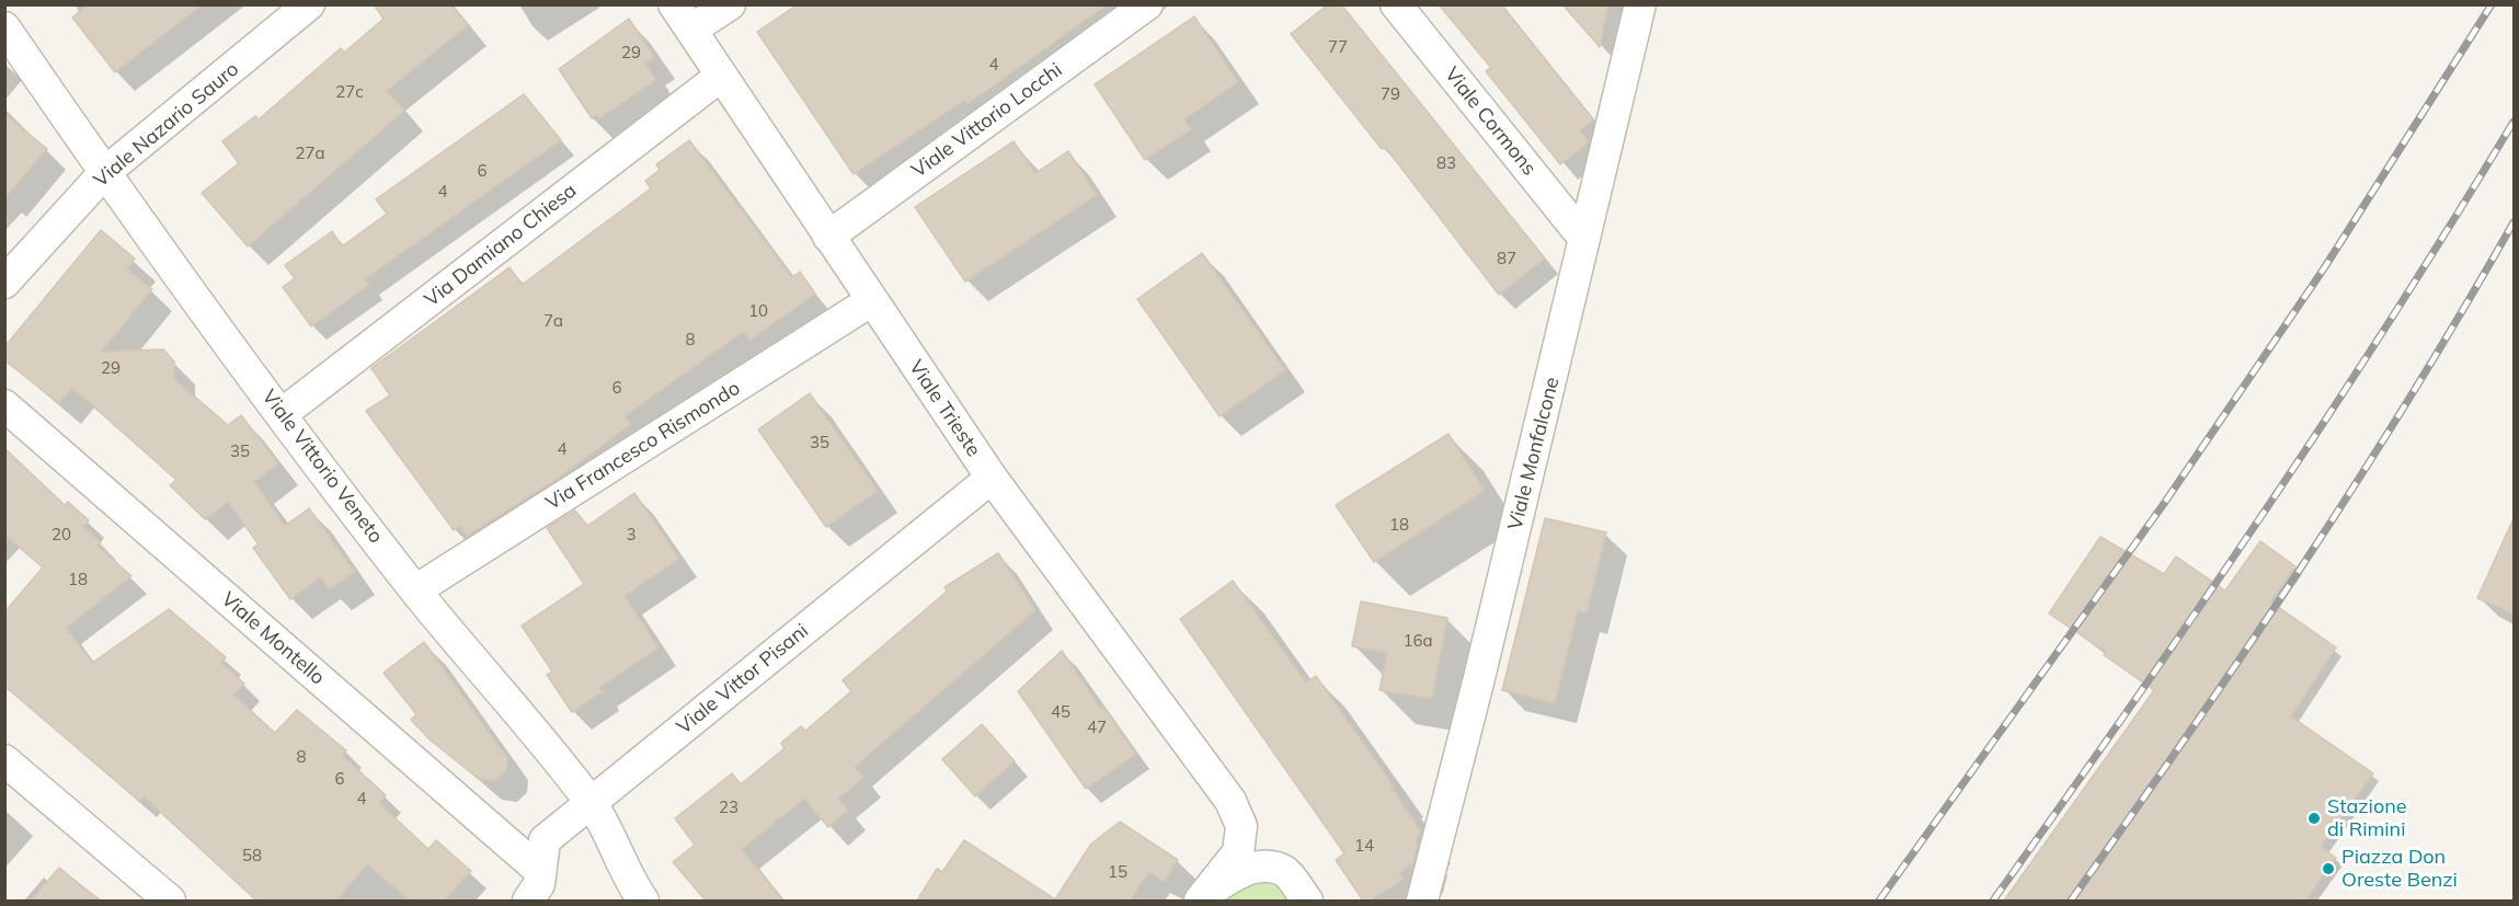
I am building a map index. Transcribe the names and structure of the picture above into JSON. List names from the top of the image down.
{
  "streets": {
    "street": [
      "Viale Vittorio Locchi",
      "Viale Cormons",
      "Viale Nazario Sauro",
      "Via Damiano Chiesa",
      "Viale Trieste",
      "Via Francesco Rismondo",
      "Viale Monfalcone",
      "Viale Vittorio Veneto",
      "Viale Montello",
      "Viale Vittor Pisani"
    ]
  },
  "crossings": [
    ["Viale Vittorio Locchi", "Viale Trieste"],
    ["Viale Cormons", "Viale Monfalcone"],
    ["Viale Nazario Sauro", "Viale Vittorio Veneto"],
    ["Via Damiano Chiesa", "Viale Trieste"],
    ["Via Damiano Chiesa", "Viale Vittorio Veneto"],
    ["Viale Trieste", "Via Francesco Rismondo"],
    ["Viale Trieste", "Viale Vittor Pisani"],
    ["Via Francesco Rismondo", "Viale Vittorio Veneto"],
    ["Viale Vittorio Veneto", "Viale Vittor Pisani"],
    ["Viale Montello", "Viale Vittor Pisani"]
  ],
  "places": ["Stazione di Rimini", "Piazza Don Oreste Benzi"],
  "house_numbers": [
    "77",
    "29",
    "4",
    "27c",
    "79",
    "27a",
    "83",
    "6",
    "4",
    "87",
    "10",
    "7a",
    "8",
    "29",
    "6",
    "35",
    "4",
    "35",
    "18",
    "20",
    "3",
    "18",
    "16a",
    "45",
    "47",
    "8",
    "6",
    "4",
    "23",
    "14",
    "58",
    "15"
  ]
}
